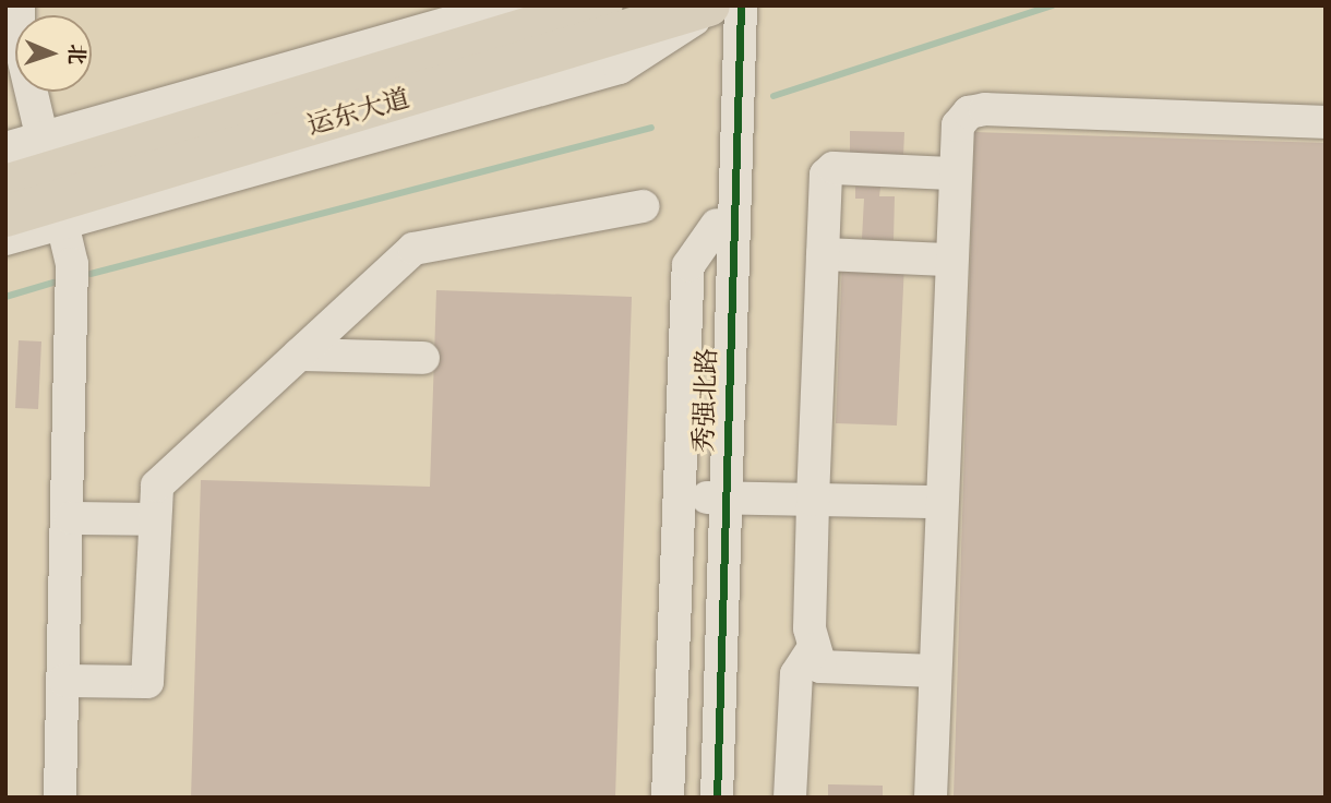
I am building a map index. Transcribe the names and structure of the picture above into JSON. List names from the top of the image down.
{
  "streets": {
    "main road": ["运东大道"],
    "street": ["秀强北路"]
  },
  "north": "right"
}
